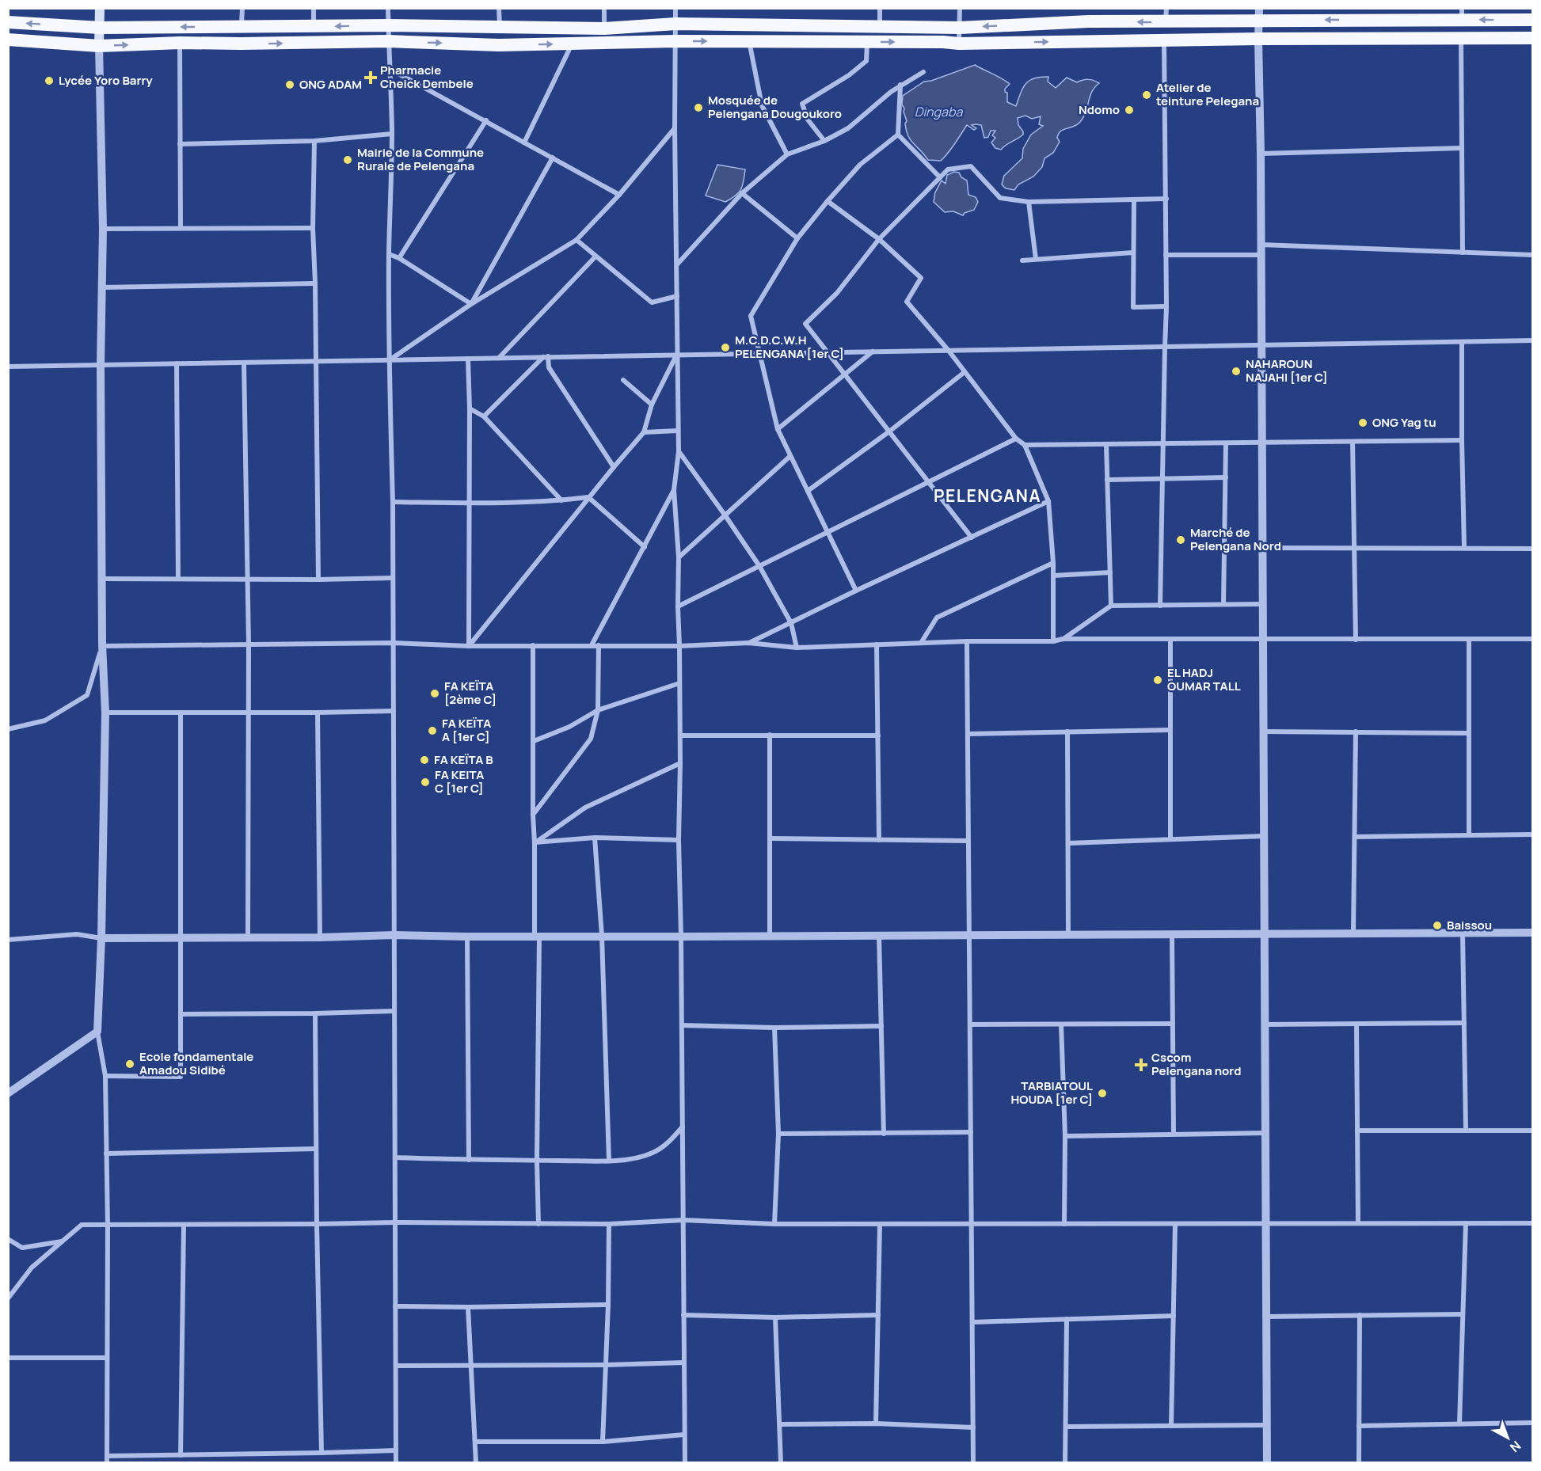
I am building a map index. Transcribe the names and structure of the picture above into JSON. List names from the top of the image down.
{
  "districts": ["PELENGANA"],
  "water": ["Dingaba"],
  "places": {
    "health": ["Pharmacie Cheick Dembele", "Cscom Pelengana nord"],
    "other": [
      "Lycée Yoro Barry",
      "ONG ADAM",
      "Atelier de teinture Pelegana",
      "Mosquée de Pelengana Dougoukoro",
      "Ndomo",
      "Mairie de la Commune Rurale de Pelengana",
      "M.C.D.C.W.H PELENGANA [1er C]",
      "NAHAROUN NAJAHI [1er C]",
      "ONG Yag tu",
      "Marché de Pelengana Nord",
      "EL HADJ OUMAR TALL",
      "FA KEÏTA [2ème C]",
      "FA KEÏTA A [1er C]",
      "FA KEÏTA B",
      "FA KEITA C [1er C]",
      "Baissou",
      "Ecole fondamentale Amadou Sidibé",
      "TARBIATOUL HOUDA [1er C]"
    ]
  },
  "north": "bottom right"
}
